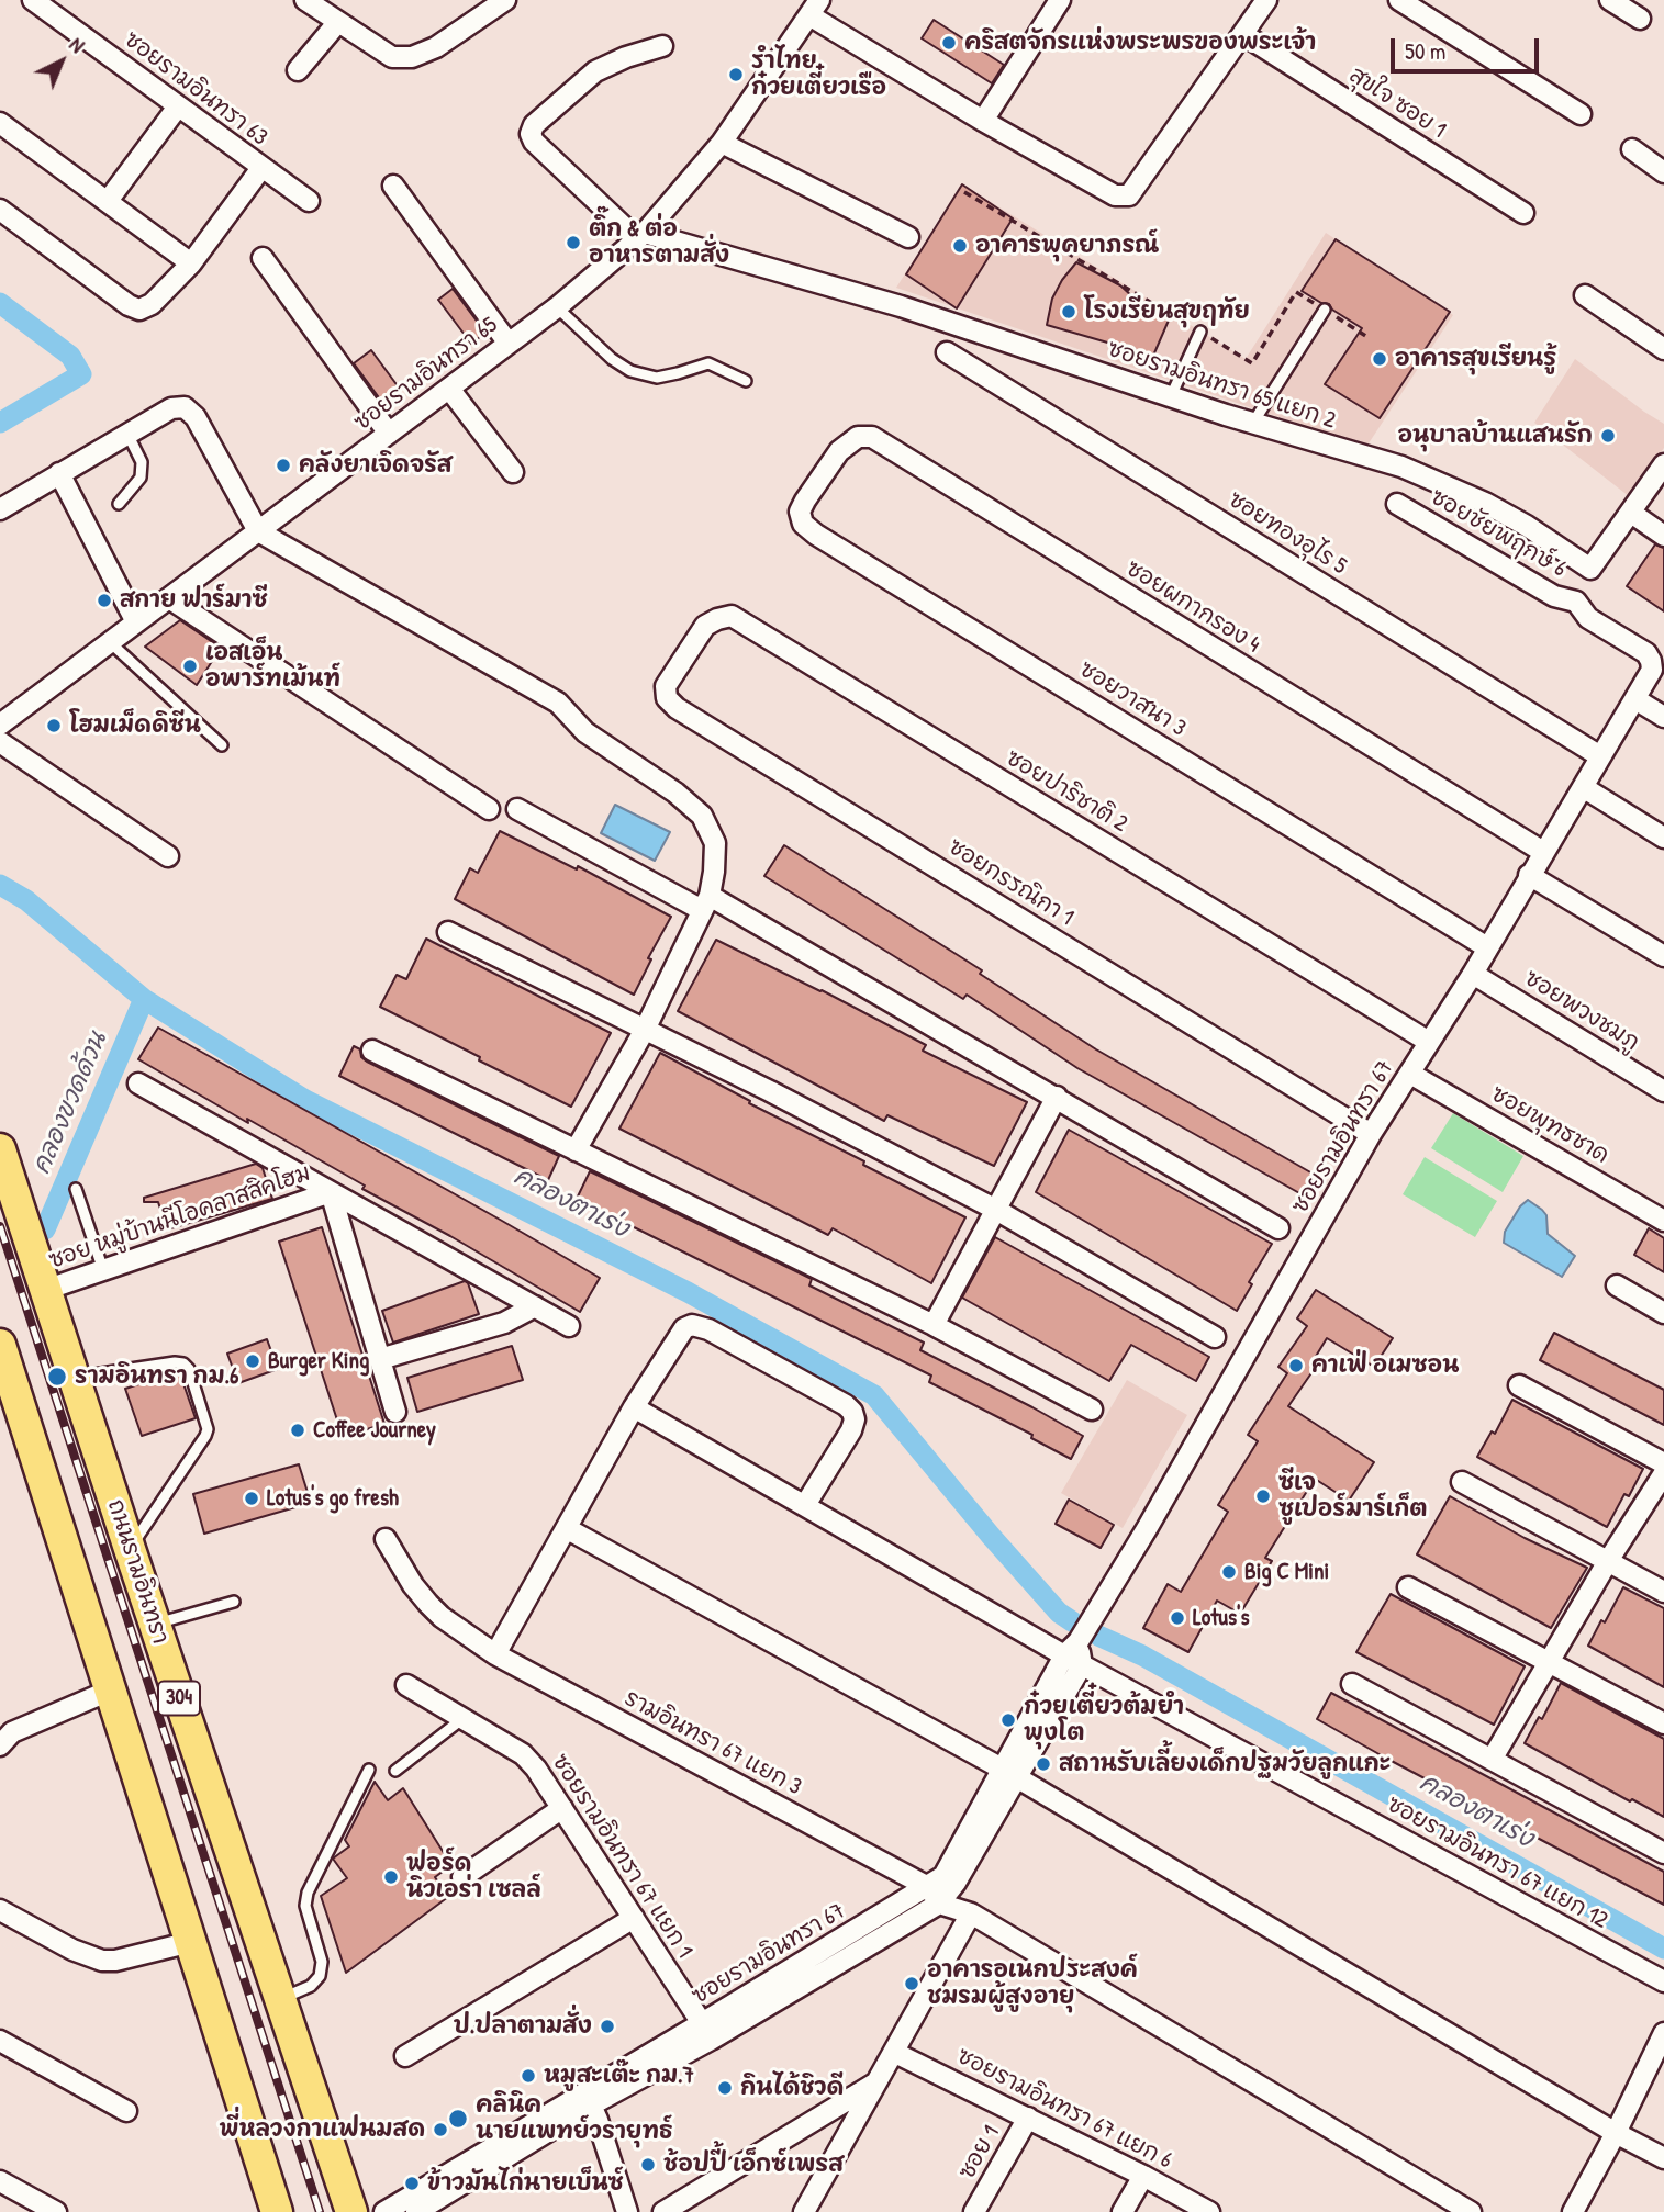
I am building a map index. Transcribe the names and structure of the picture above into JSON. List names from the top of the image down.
{
  "streets": {
    "main road": ["ถนนรามอินทรา", "304"],
    "street": [
      "ซอยรามอินทรา 63",
      "สุขใจ ซอย 1",
      "ซอยรามอินทรา 65",
      "ซอยรามอินทรา 65 แยก 2",
      "ซอยทองอุไร 5",
      "ซอยชัยพฤกษ์ 6",
      "ซอยผกากรอง 4",
      "ซอยวาสนา 3",
      "ซอยปาริชาติ 2",
      "ซอยกรรณิกา 1",
      "ซอยพวงชมภู",
      "ซอยพุทธชาด",
      "ซอยรามอินทรา 67",
      "ซอย หมู่บ้านนีโอคลาสสิคโฮม",
      "รามอินทรา 67 แยก 3",
      "ซอยรามอินทรา 67 แยก 1",
      "ซอยรามอินทรา 67 แยก 12",
      "ซอยรามอินทรา 67 แยก 6",
      "ซอย 1"
    ]
  },
  "crossings": [
    ["ซอยรามอินทรา 65", "ซอยรามอินทรา 65 แยก 2"],
    ["ซอยทองอุไร 5", "ซอยรามอินทรา 67"],
    ["ซอยชัยพฤกษ์ 6", "ซอยรามอินทรา 67"],
    ["ซอยผกากรอง 4", "ซอยวาสนา 3"],
    ["ซอยผกากรอง 4", "ซอยรามอินทรา 67"],
    ["ซอยวาสนา 3", "ซอยรามอินทรา 67"],
    ["ซอยปาริชาติ 2", "ซอยกรรณิกา 1"],
    ["ซอยปาริชาติ 2", "ซอยรามอินทรา 67"],
    ["ซอยกรรณิกา 1", "ซอยรามอินทรา 67"],
    ["ซอยพวงชมภู", "ซอยรามอินทรา 67"],
    ["ซอยพุทธชาด", "ซอยรามอินทรา 67"],
    ["ซอยรามอินทรา 67", "รามอินทรา 67 แยก 3"],
    ["ซอยรามอินทรา 67", "ซอยรามอินทรา 67 แยก 1"],
    ["ซอยรามอินทรา 67", "ซอยรามอินทรา 67 แยก 12"],
    ["ซอย หมู่บ้านนีโอคลาสสิคโฮม", "ถนนรามอินทรา"],
    ["ซอยรามอินทรา 67 แยก 6", "ซอย 1"]
  ],
  "water": ["คลองขวดด้วน", "คลองตาเร่ง"],
  "places": [
    "คริสตจักรแห่งพระพรของพระเจ้า",
    "รำไทย ก๋วยเตี๋ยวเรือ",
    "ติ๊ก & ต่อ อาหารตามสั่ง",
    "อาคารพุคยาภรณ์",
    "โรงเรียนสุขฤทัย",
    "อาคารสุขเรียนรู้",
    "อนุบาลบ้านแสนรัก",
    "คลังยาเจิดจรัส",
    "สกาย ฟาร์มาซี",
    "เอสเอ็น อพาร์ทเม้นท์",
    "โฮมเม็ดดิซีน",
    "Burger King",
    "คาเฟ่ อเมซอน",
    "รามอินทรา กม.6",
    "Coffee Journey",
    "ซีเจ ซูเปอร์มาร์เก็ต",
    "Lotus's go fresh",
    "Big C Mini",
    "Lotus's",
    "ก๋วยเตี๋ยวต้มยำ พุงโต",
    "สถานรับเลี้ยงเด็กปฐมวัยลูกแกะ",
    "ฟอร์ด นิวเอร่า เซลล์",
    "อาคารอเนกประสงค์ ชมรมผู้สูงอายุ",
    "ป.ปลาตามสั่ง",
    "หมูสะเต๊ะ กม.7",
    "กินได้ชิวดี",
    "คลินิค นายแพทย์วรายุทธ์",
    "พี่หลวงกาแฟนมสด",
    "ช้อปปี้ เอ็กซ์เพรส",
    "ข้าวมันไก่นายเบ็นซ์"
  ],
  "scale_bar": "50 m",
  "north": "top right"
}
